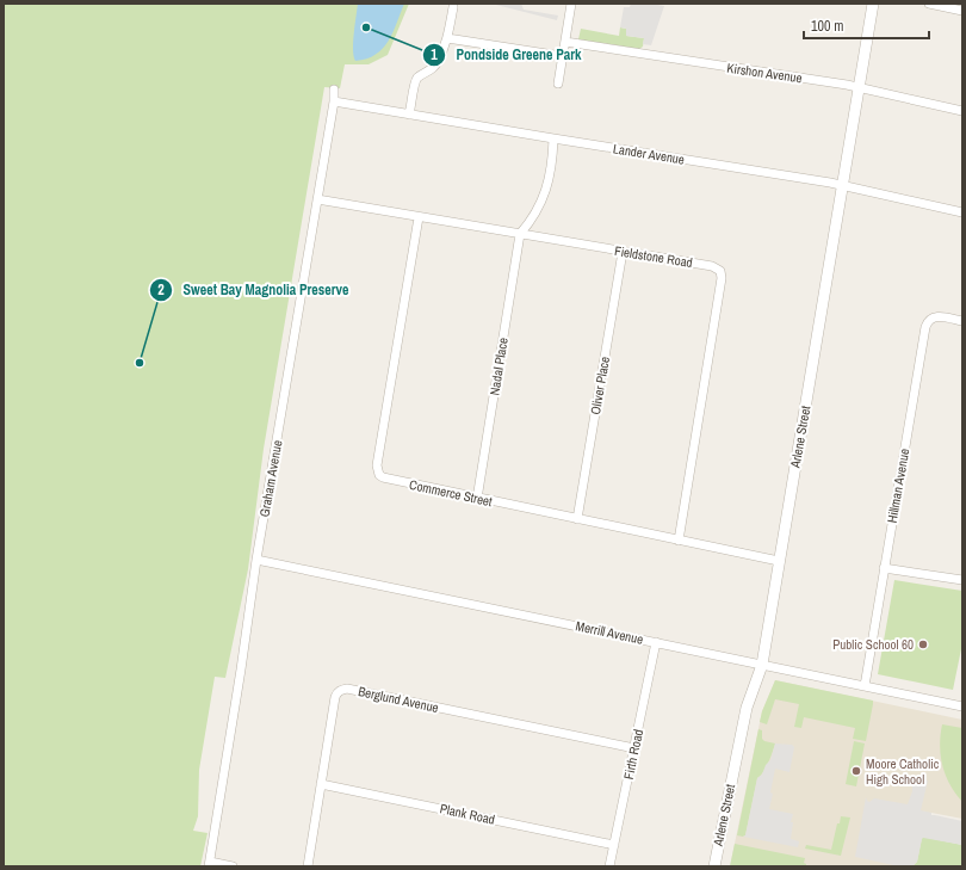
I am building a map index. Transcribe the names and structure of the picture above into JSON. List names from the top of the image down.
{
  "streets": {
    "street": [
      "Kirshon Avenue",
      "Lander Avenue",
      "Fieldstone Road",
      "Nadal Place",
      "Oliver Place",
      "Arlene Street",
      "Graham Avenue",
      "Hillman Avenue",
      "Commerce Street",
      "Merrill Avenue",
      "Berglund Avenue",
      "Firth Road",
      "Plank Road"
    ]
  },
  "crossings": [
    ["Kirshon Avenue", "Arlene Street"],
    ["Lander Avenue", "Arlene Street"],
    ["Lander Avenue", "Graham Avenue"],
    ["Fieldstone Road", "Nadal Place"],
    ["Fieldstone Road", "Oliver Place"],
    ["Fieldstone Road", "Graham Avenue"],
    ["Fieldstone Road", "Commerce Street"],
    ["Nadal Place", "Commerce Street"],
    ["Oliver Place", "Commerce Street"],
    ["Arlene Street", "Commerce Street"],
    ["Arlene Street", "Merrill Avenue"],
    ["Graham Avenue", "Merrill Avenue"],
    ["Hillman Avenue", "Merrill Avenue"],
    ["Merrill Avenue", "Firth Road"],
    ["Berglund Avenue", "Firth Road"],
    ["Berglund Avenue", "Plank Road"],
    ["Firth Road", "Plank Road"]
  ],
  "places": [
    "Pondside Greene Park",
    "Sweet Bay Magnolia Preserve",
    "Public School 60",
    "Moore Catholic High School"
  ],
  "scale_bar": "100 m"
}
